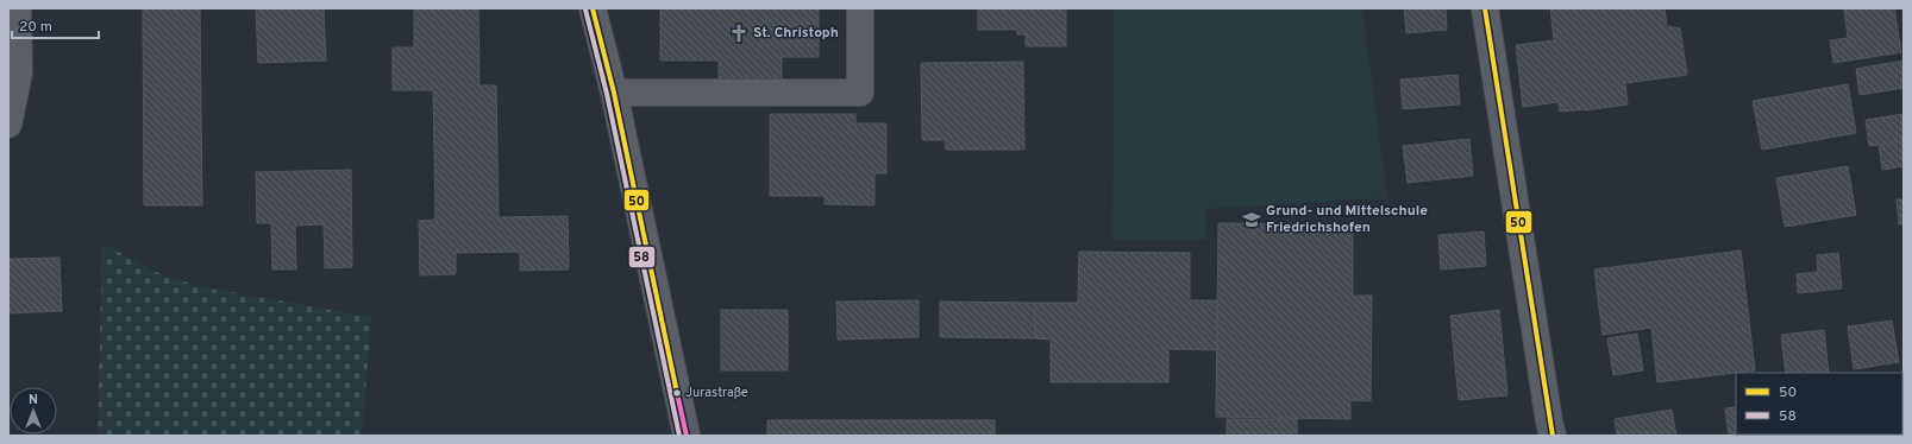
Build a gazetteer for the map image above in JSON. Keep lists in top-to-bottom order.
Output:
{
  "places": {
    "church": ["St. Christoph"],
    "school or university": ["Grund- und Mittelschule Friedrichshofen"],
    "other": ["Jurastraße"]
  },
  "lines": ["transit line 50", "transit line 58"],
  "legend": ["50", "58"],
  "scale_bar": "20 m",
  "north": "top"
}
